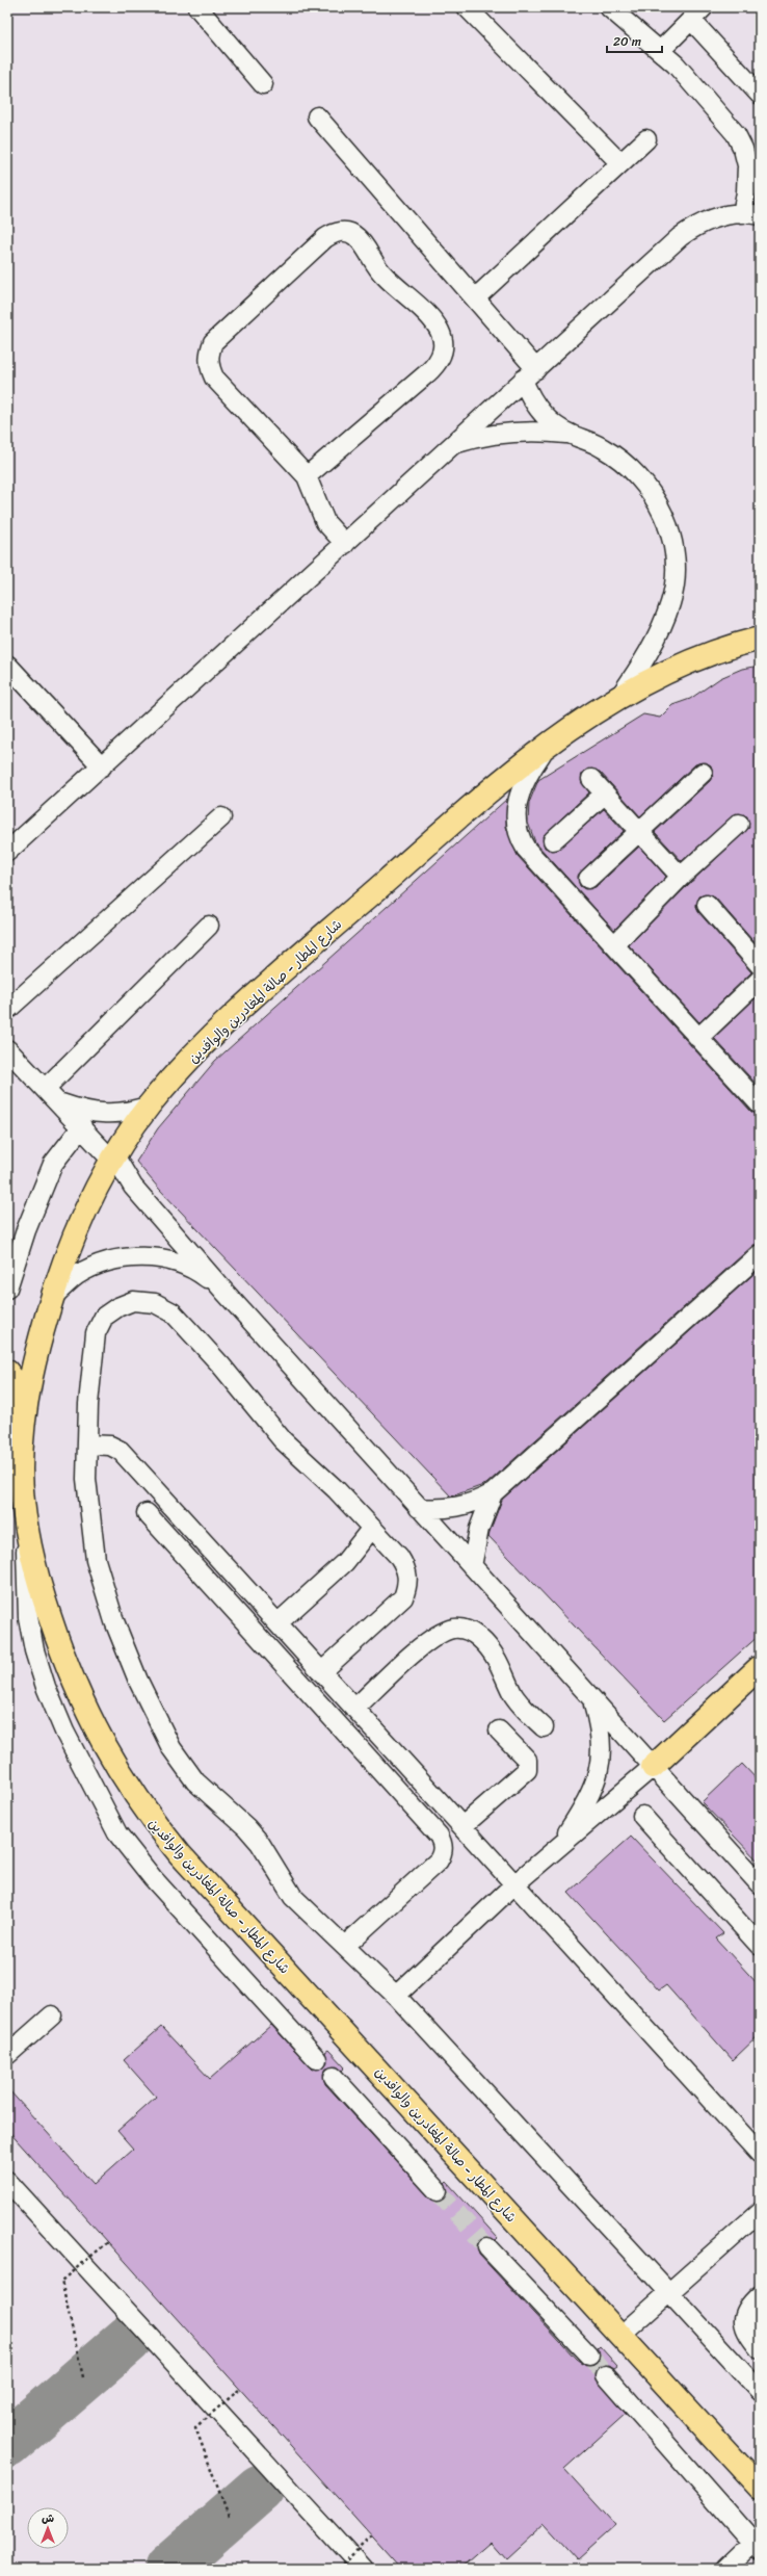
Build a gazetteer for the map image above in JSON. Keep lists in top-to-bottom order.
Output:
{
  "streets": {
    "highway": ["شارع المطار - صالة المغادرين والوافدين"]
  },
  "scale_bar": "20 m",
  "north": "top"
}
